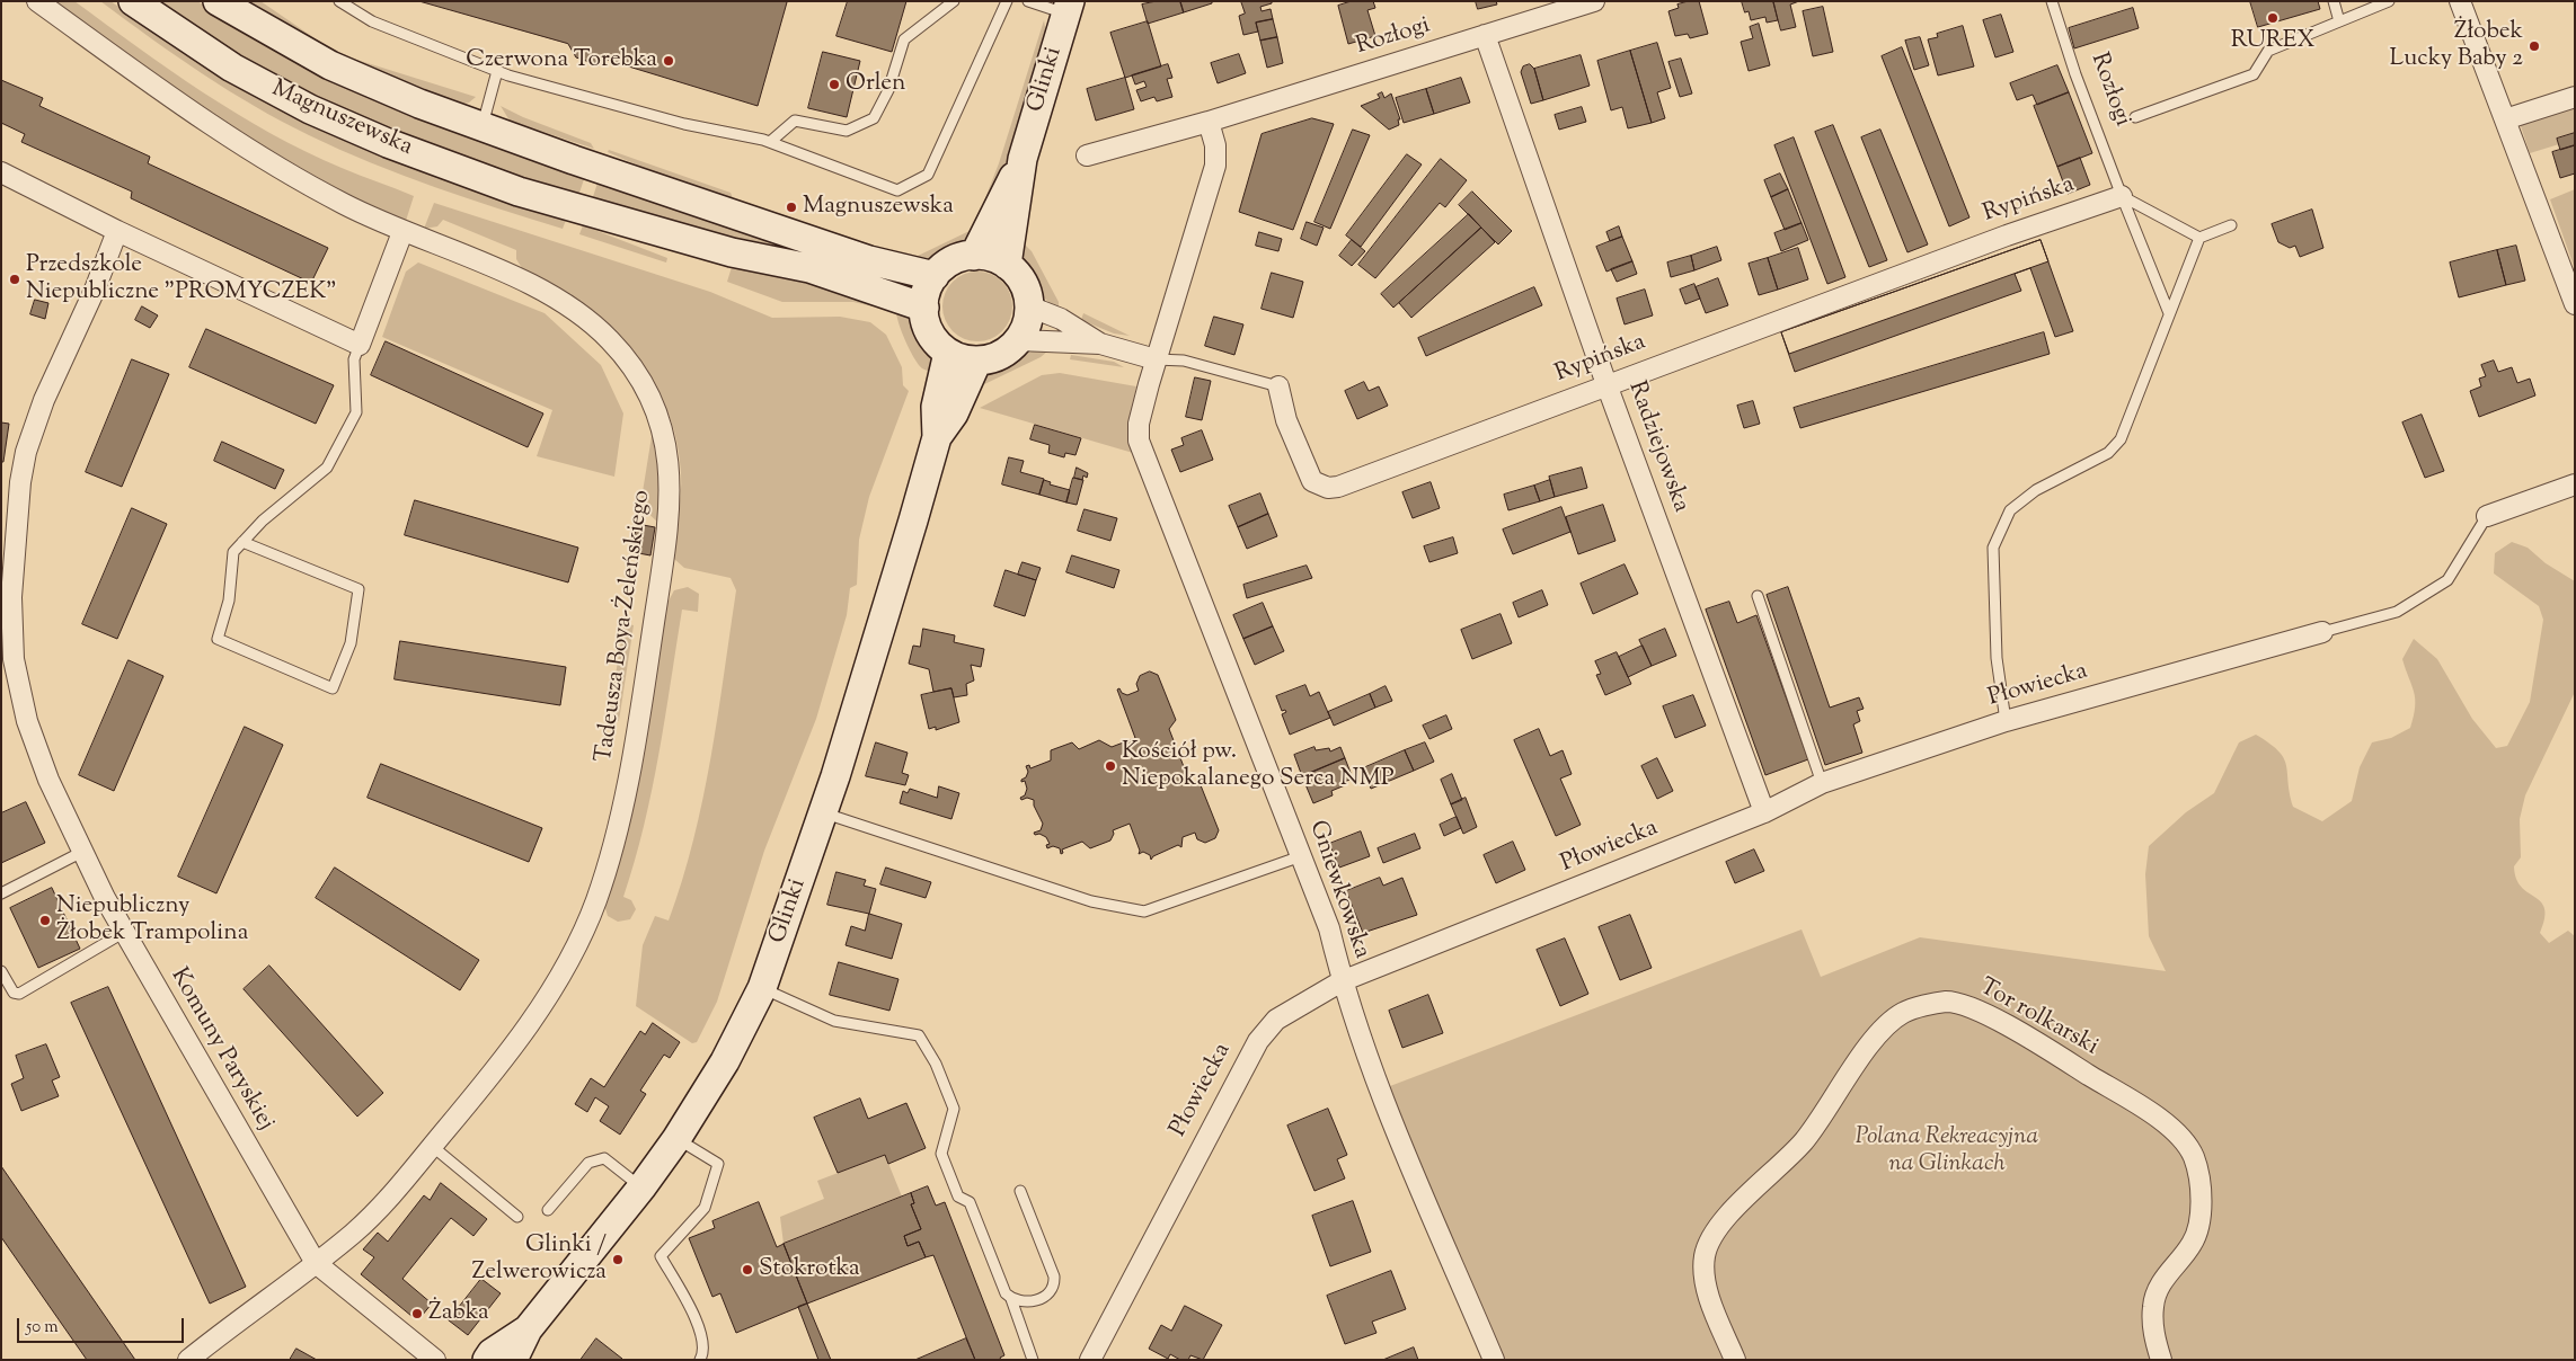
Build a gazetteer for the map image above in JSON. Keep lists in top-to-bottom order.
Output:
{
  "streets": {
    "street": [
      "Rozłogi",
      "Glinki",
      "Magnuszewska",
      "Rypińska",
      "Radziejowska",
      "Tadeusza Boya-Żeleńskiego",
      "Płowiecka",
      "Gniewkowska",
      "Tor rolkarski",
      "Komuny Paryskiej"
    ]
  },
  "crossings": [
    ["Rozłogi", "Rypińska"],
    ["Rozłogi", "Radziejowska"],
    ["Glinki", "Magnuszewska"],
    ["Rypińska", "Radziejowska"],
    ["Rypińska", "Gniewkowska"],
    ["Radziejowska", "Płowiecka"],
    ["Tadeusza Boya-Żeleńskiego", "Komuny Paryskiej"],
    ["Płowiecka", "Gniewkowska"]
  ],
  "parks": ["Polana Rekreacyjna na Glinkach"],
  "places": [
    "RUREX",
    "Żłobek Lucky Baby 2",
    "Czerwona Torebka",
    "Orlen",
    "Magnuszewska",
    "Przedszkole Niepubliczne \"PROMYCZEK\"",
    "Kościół pw. Niepokalanego Serca NMP",
    "Niepubliczny Żłobek Trampolina",
    "Glinki / Zelwerowicza",
    "Stokrotka",
    "Żabka"
  ],
  "scale_bar": "50 m"
}
